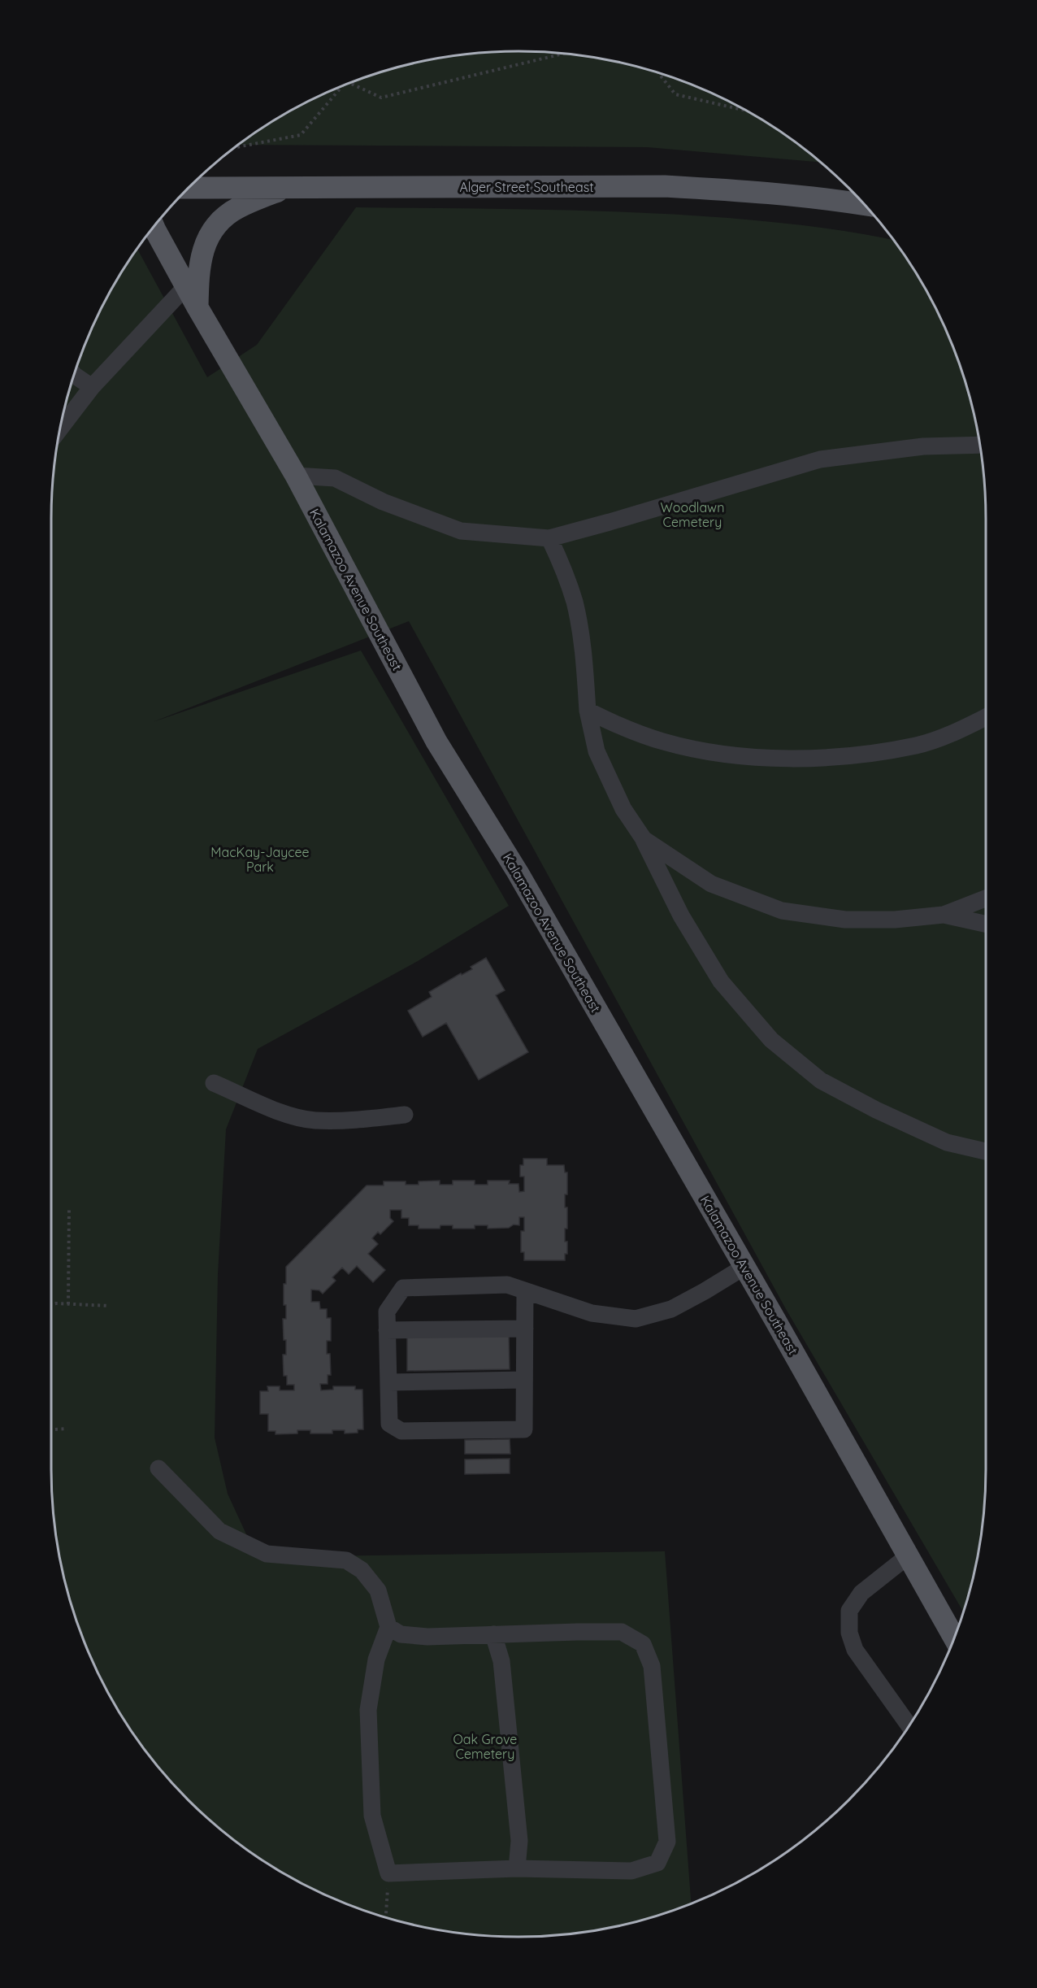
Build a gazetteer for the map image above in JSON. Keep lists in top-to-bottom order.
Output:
{
  "streets": {
    "main road": ["Alger Street Southeast", "Kalamazoo Avenue Southeast"]
  },
  "parks": ["Woodlawn Cemetery", "MacKay-Jaycee Park", "Oak Grove Cemetery"]
}
